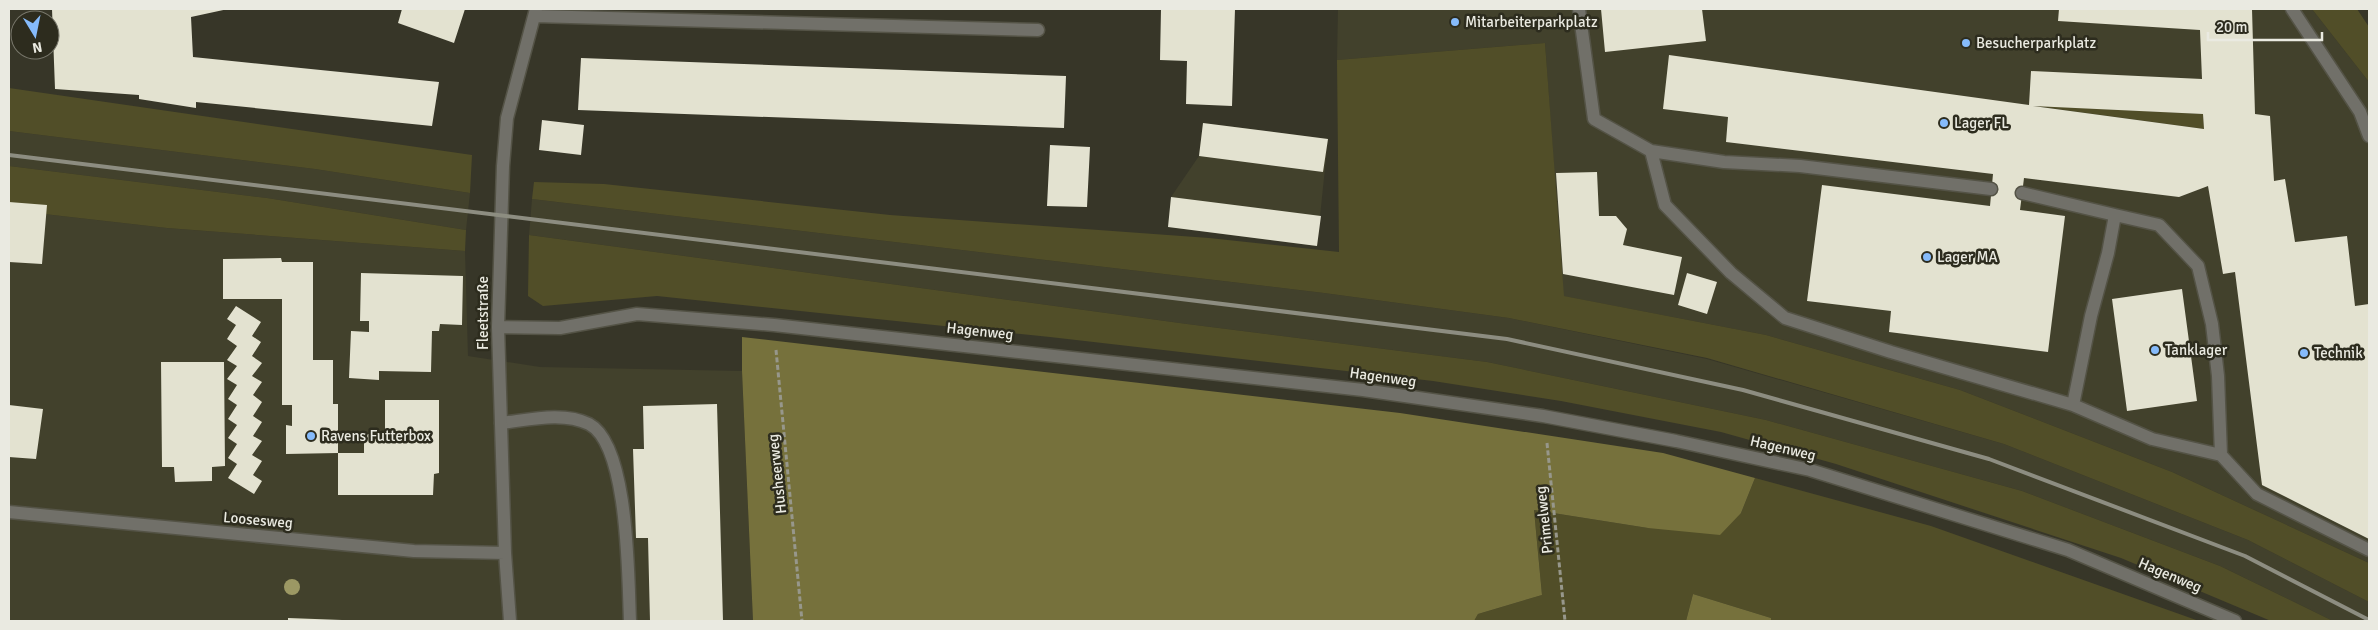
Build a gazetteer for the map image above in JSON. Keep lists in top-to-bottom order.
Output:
{
  "streets": {
    "street": ["Fleetstraße", "Hagenweg", "Loosesweg"],
    "path": ["Husheerweg", "Primelweg"]
  },
  "crossings": [
    ["Fleetstraße", "Hagenweg"],
    ["Fleetstraße", "Loosesweg"],
    ["Hagenweg", "Husheerweg"],
    ["Hagenweg", "Primelweg"]
  ],
  "places": [
    "Mitarbeiterparkplatz",
    "Besucherparkplatz",
    "Lager FL",
    "Lager MA",
    "Tanklager",
    "Technik",
    "Ravens Futterbox"
  ],
  "scale_bar": "20 m",
  "north": "bottom"
}
